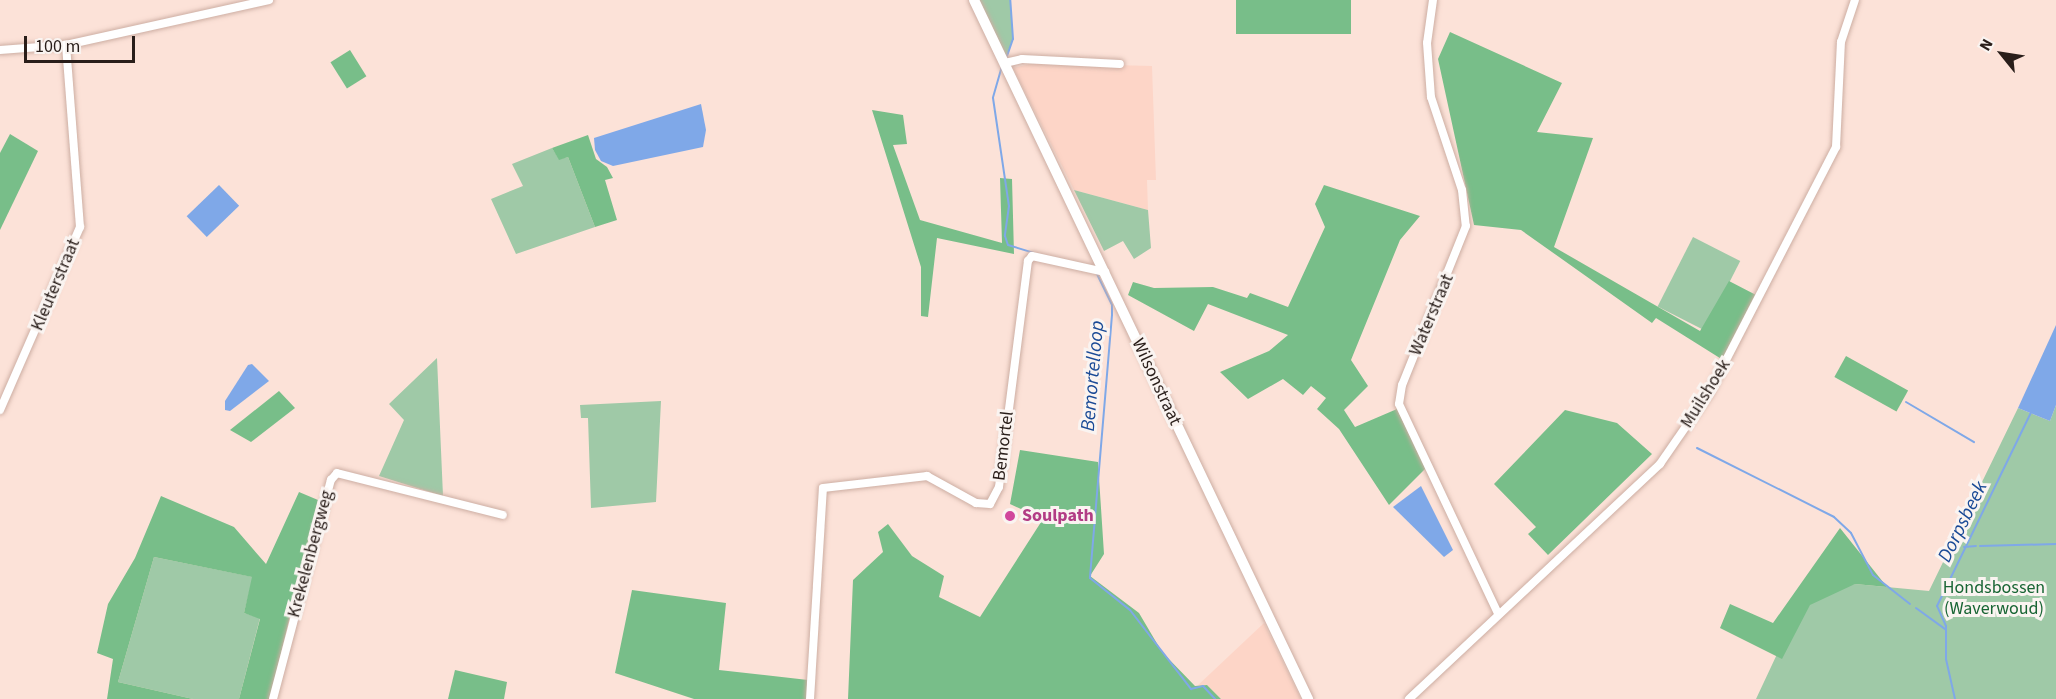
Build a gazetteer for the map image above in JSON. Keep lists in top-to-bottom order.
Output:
{
  "streets": {
    "street": [
      "Kleuterstraat",
      "Waterstraat",
      "Wilsonstraat",
      "Muilshoek",
      "Bemortel",
      "Krekelenbergweg"
    ]
  },
  "crossings": [
    ["Waterstraat", "Muilshoek"],
    ["Wilsonstraat", "Bemortel"]
  ],
  "water": ["Bemortelloop", "Dorpsbeek"],
  "parks": ["Hondsbossen (Waverwoud)"],
  "places": ["Soulpath"],
  "scale_bar": "100 m",
  "north": "top left"
}
